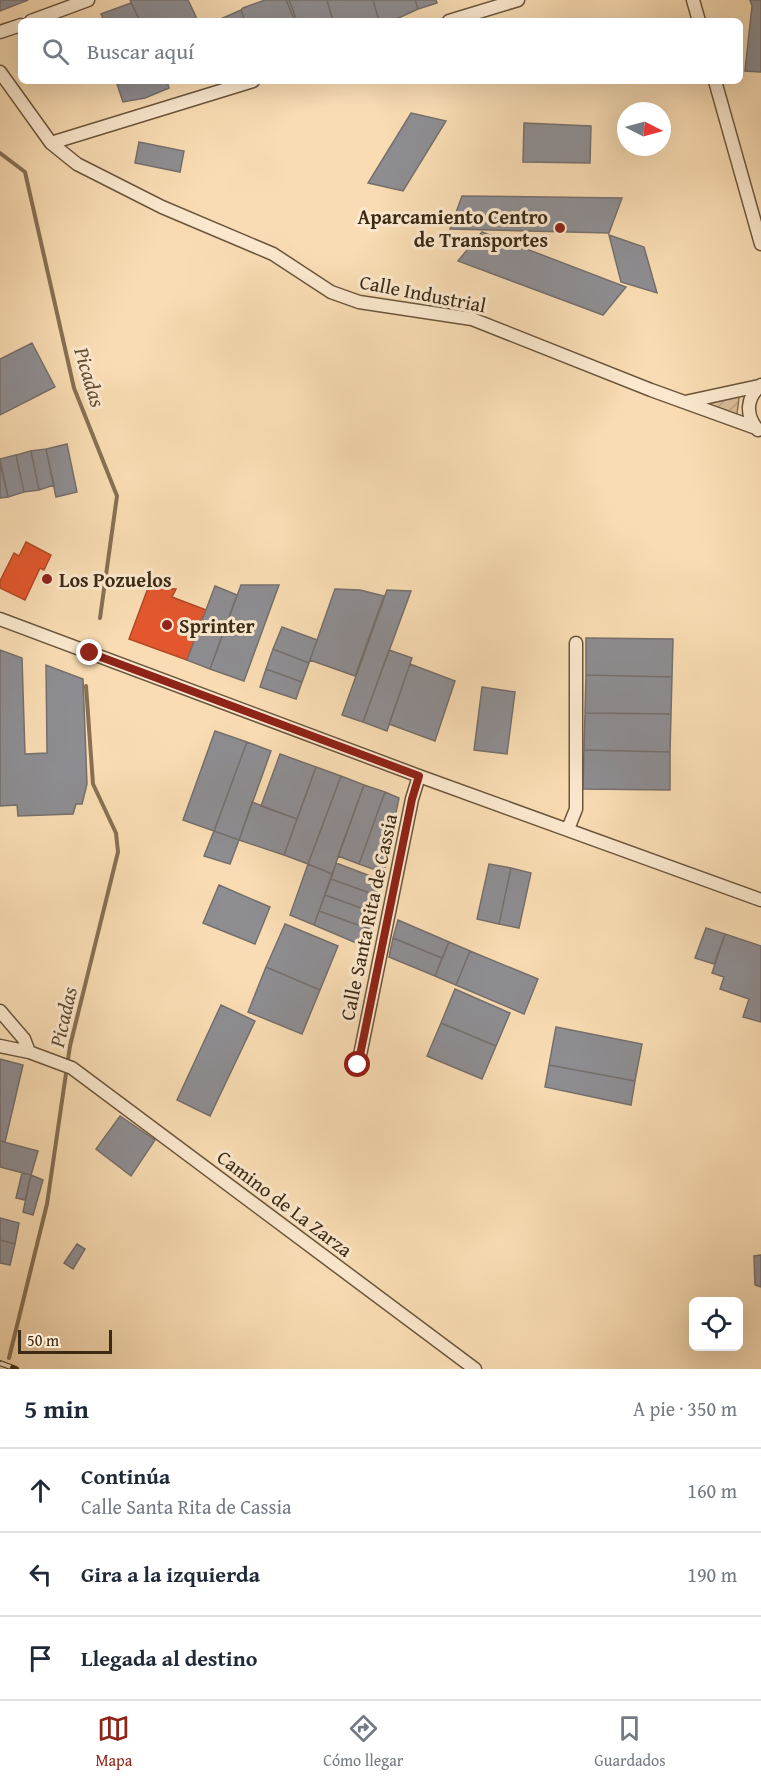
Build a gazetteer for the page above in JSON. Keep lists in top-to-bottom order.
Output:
{
  "streets": {
    "street": ["Calle Industrial", "Calle Santa Rita de Cassia", "Camino de La Zarza"]
  },
  "water": ["Picadas"],
  "places": ["Aparcamiento Centro de Transportes", "Los Pozuelos", "Sprinter"],
  "scale_bar": "50 m",
  "north": "right",
  "page": {
    "search": "Buscar aquí",
    "scale": "50 m",
    "heading": ["5 min", "A pie · 350 m"],
    "list": [
      ["Continúa", "Calle Santa Rita de Cassia", "160 m"],
      ["Gira a la izquierda", "190 m"],
      "Llegada al destino"
    ],
    "nav": ["Mapa", "Cómo llegar", "Guardados"]
  }
}
